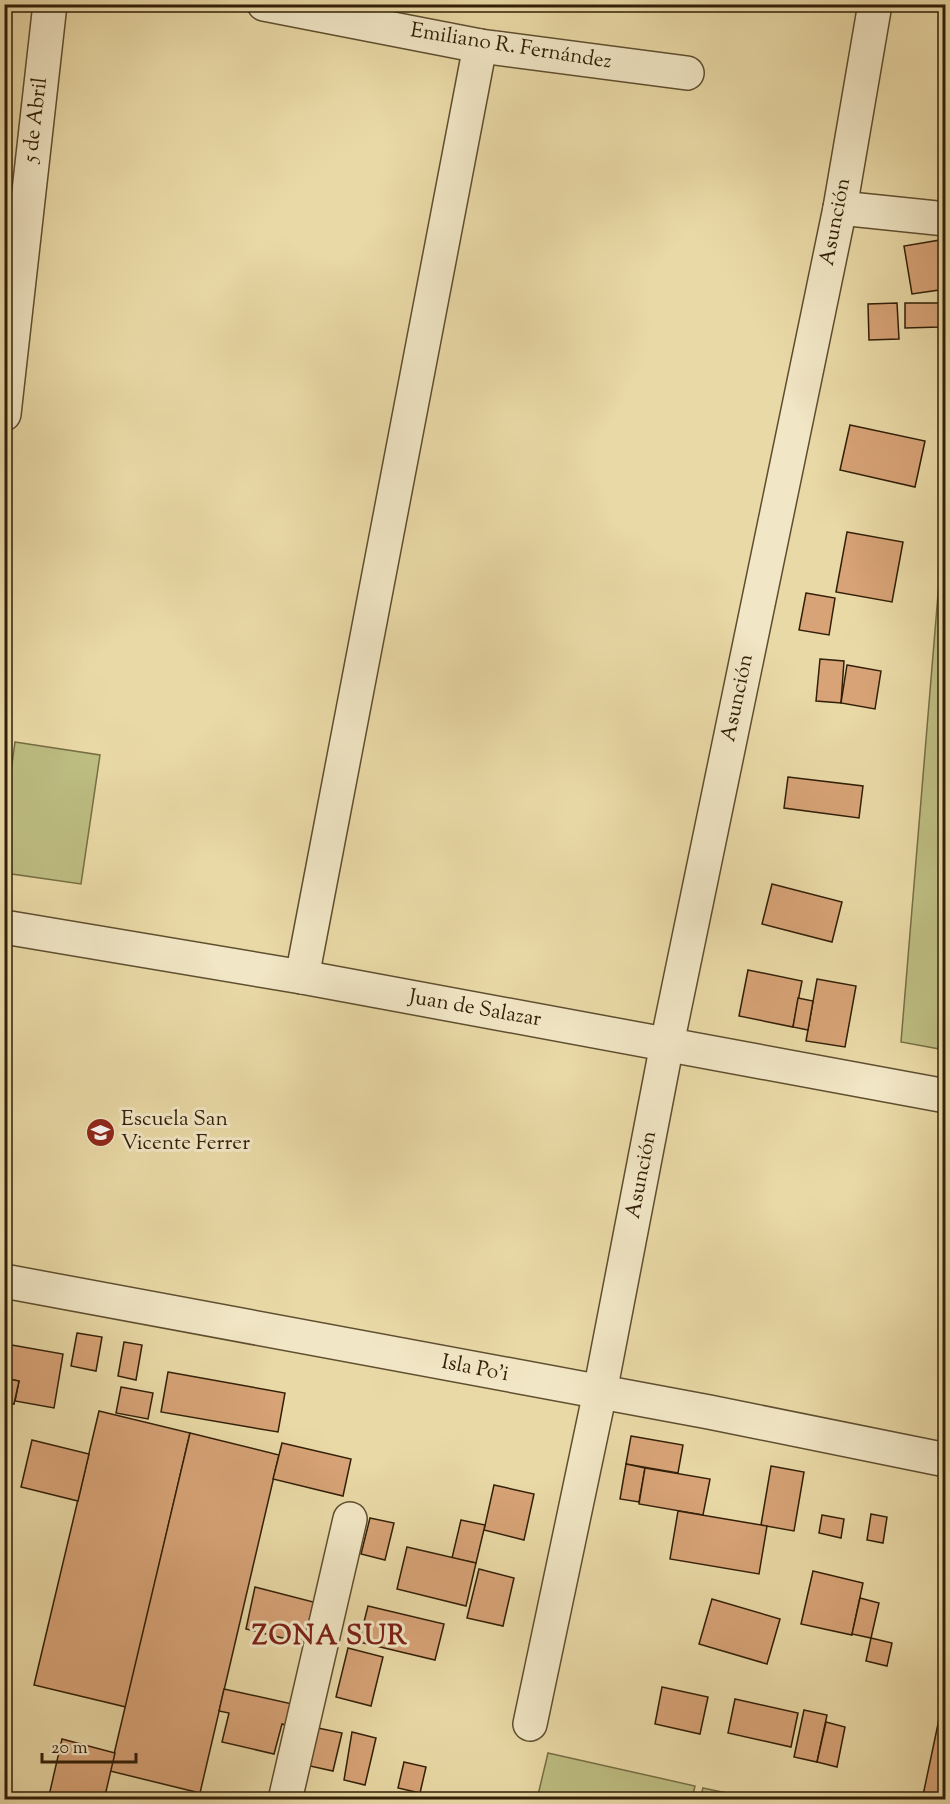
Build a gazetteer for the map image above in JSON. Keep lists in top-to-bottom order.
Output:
{
  "streets": {
    "street": [
      "Emiliano R. Fernández",
      "5 de Abril",
      "Asunción",
      "Juan de Salazar",
      "Isla Po'i"
    ]
  },
  "crossings": [
    ["Asunción", "Juan de Salazar"],
    ["Asunción", "Isla Po'i"]
  ],
  "districts": ["ZONA SUR"],
  "places": {
    "school or university": ["Escuela San Vicente Ferrer"]
  },
  "scale_bar": "20 m"
}
